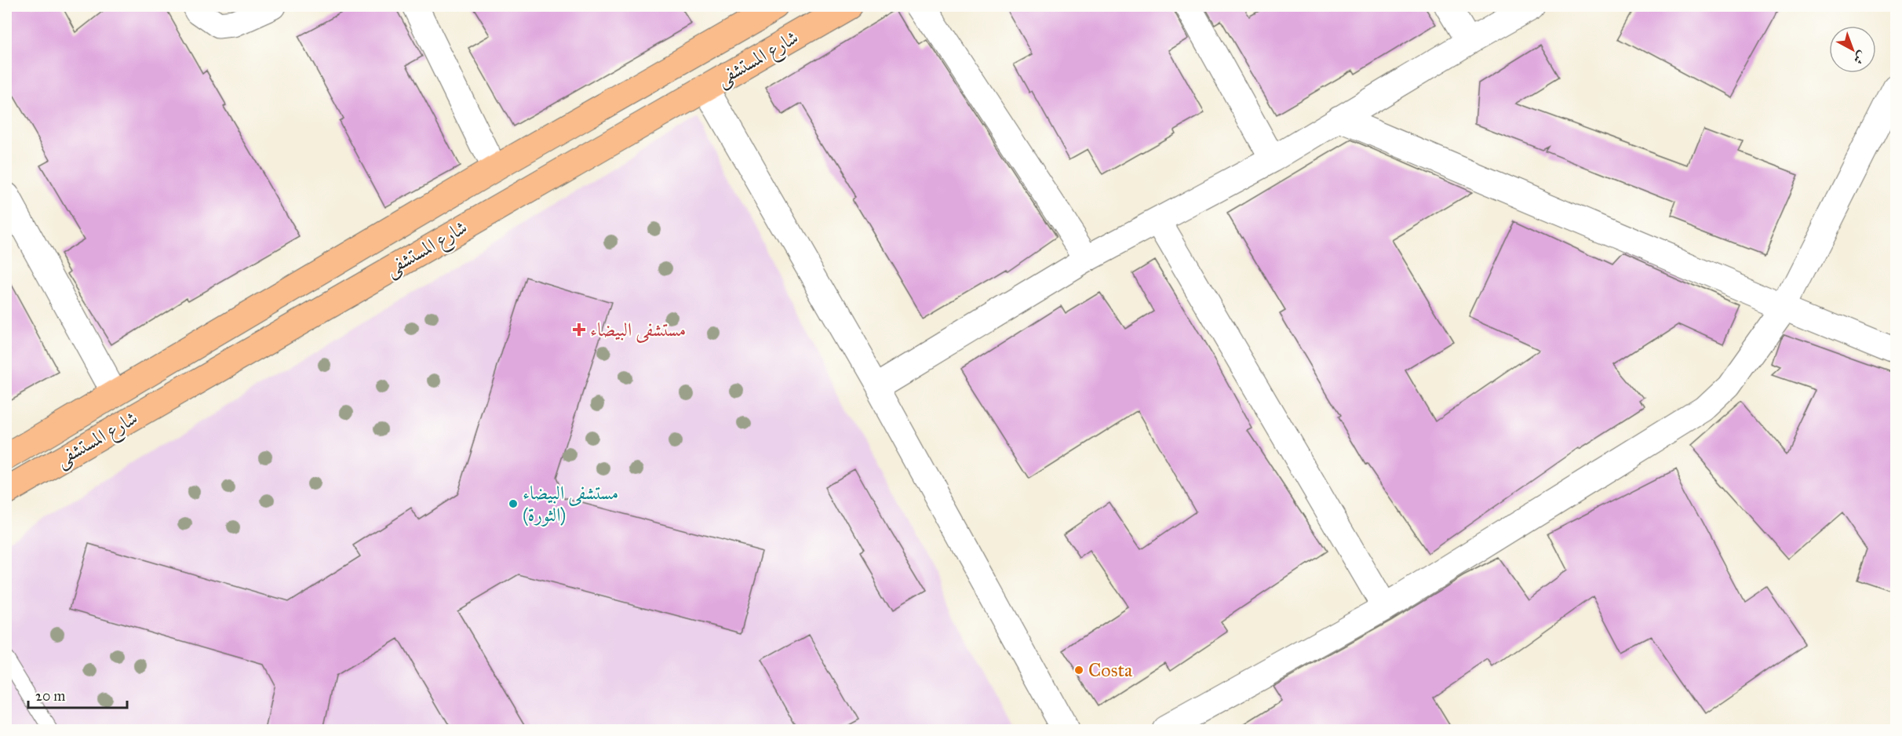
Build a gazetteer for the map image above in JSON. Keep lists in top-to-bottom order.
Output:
{
  "streets": {
    "main road": ["شارع المستشفى"]
  },
  "places": {
    "health": ["مستشفى البيضاء"],
    "other": ["مستشفى البيضاء (الثورة)", "Costa"]
  },
  "scale_bar": "20 m",
  "north": "bottom right"
}
